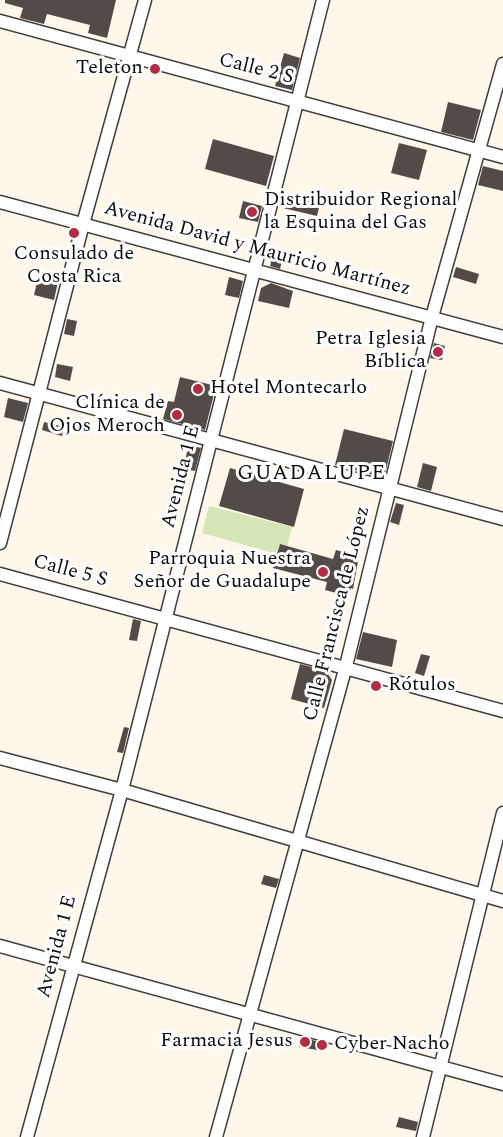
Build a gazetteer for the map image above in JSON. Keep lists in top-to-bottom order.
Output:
{
  "streets": {
    "street": [
      "Calle 2 S",
      "Avenida David y Mauricio Martínez",
      "Avenida 1 E",
      "Calle 5 S",
      "Calle Francisca de López"
    ]
  },
  "crossings": [
    ["Calle 2 S", "Avenida 1 E"],
    ["Calle 2 S", "Calle Francisca de López"],
    ["Avenida David y Mauricio Martínez", "Avenida 1 E"],
    ["Avenida David y Mauricio Martínez", "Calle Francisca de López"],
    ["Avenida 1 E", "Calle 5 S"],
    ["Calle 5 S", "Calle Francisca de López"]
  ],
  "districts": ["GUADALUPE"],
  "places": [
    "Teleton",
    "Distribuidor Regional la Esquina del Gas",
    "Consulado de Costa Rica",
    "Petra Iglesia Bíblica",
    "Hotel Montecarlo",
    "Clínica de Ojos Meroch",
    "Parroquia Nuestra Señor de Guadalupe",
    "Rótulos",
    "Farmacia Jesus",
    "Cyber Nacho"
  ]
}
